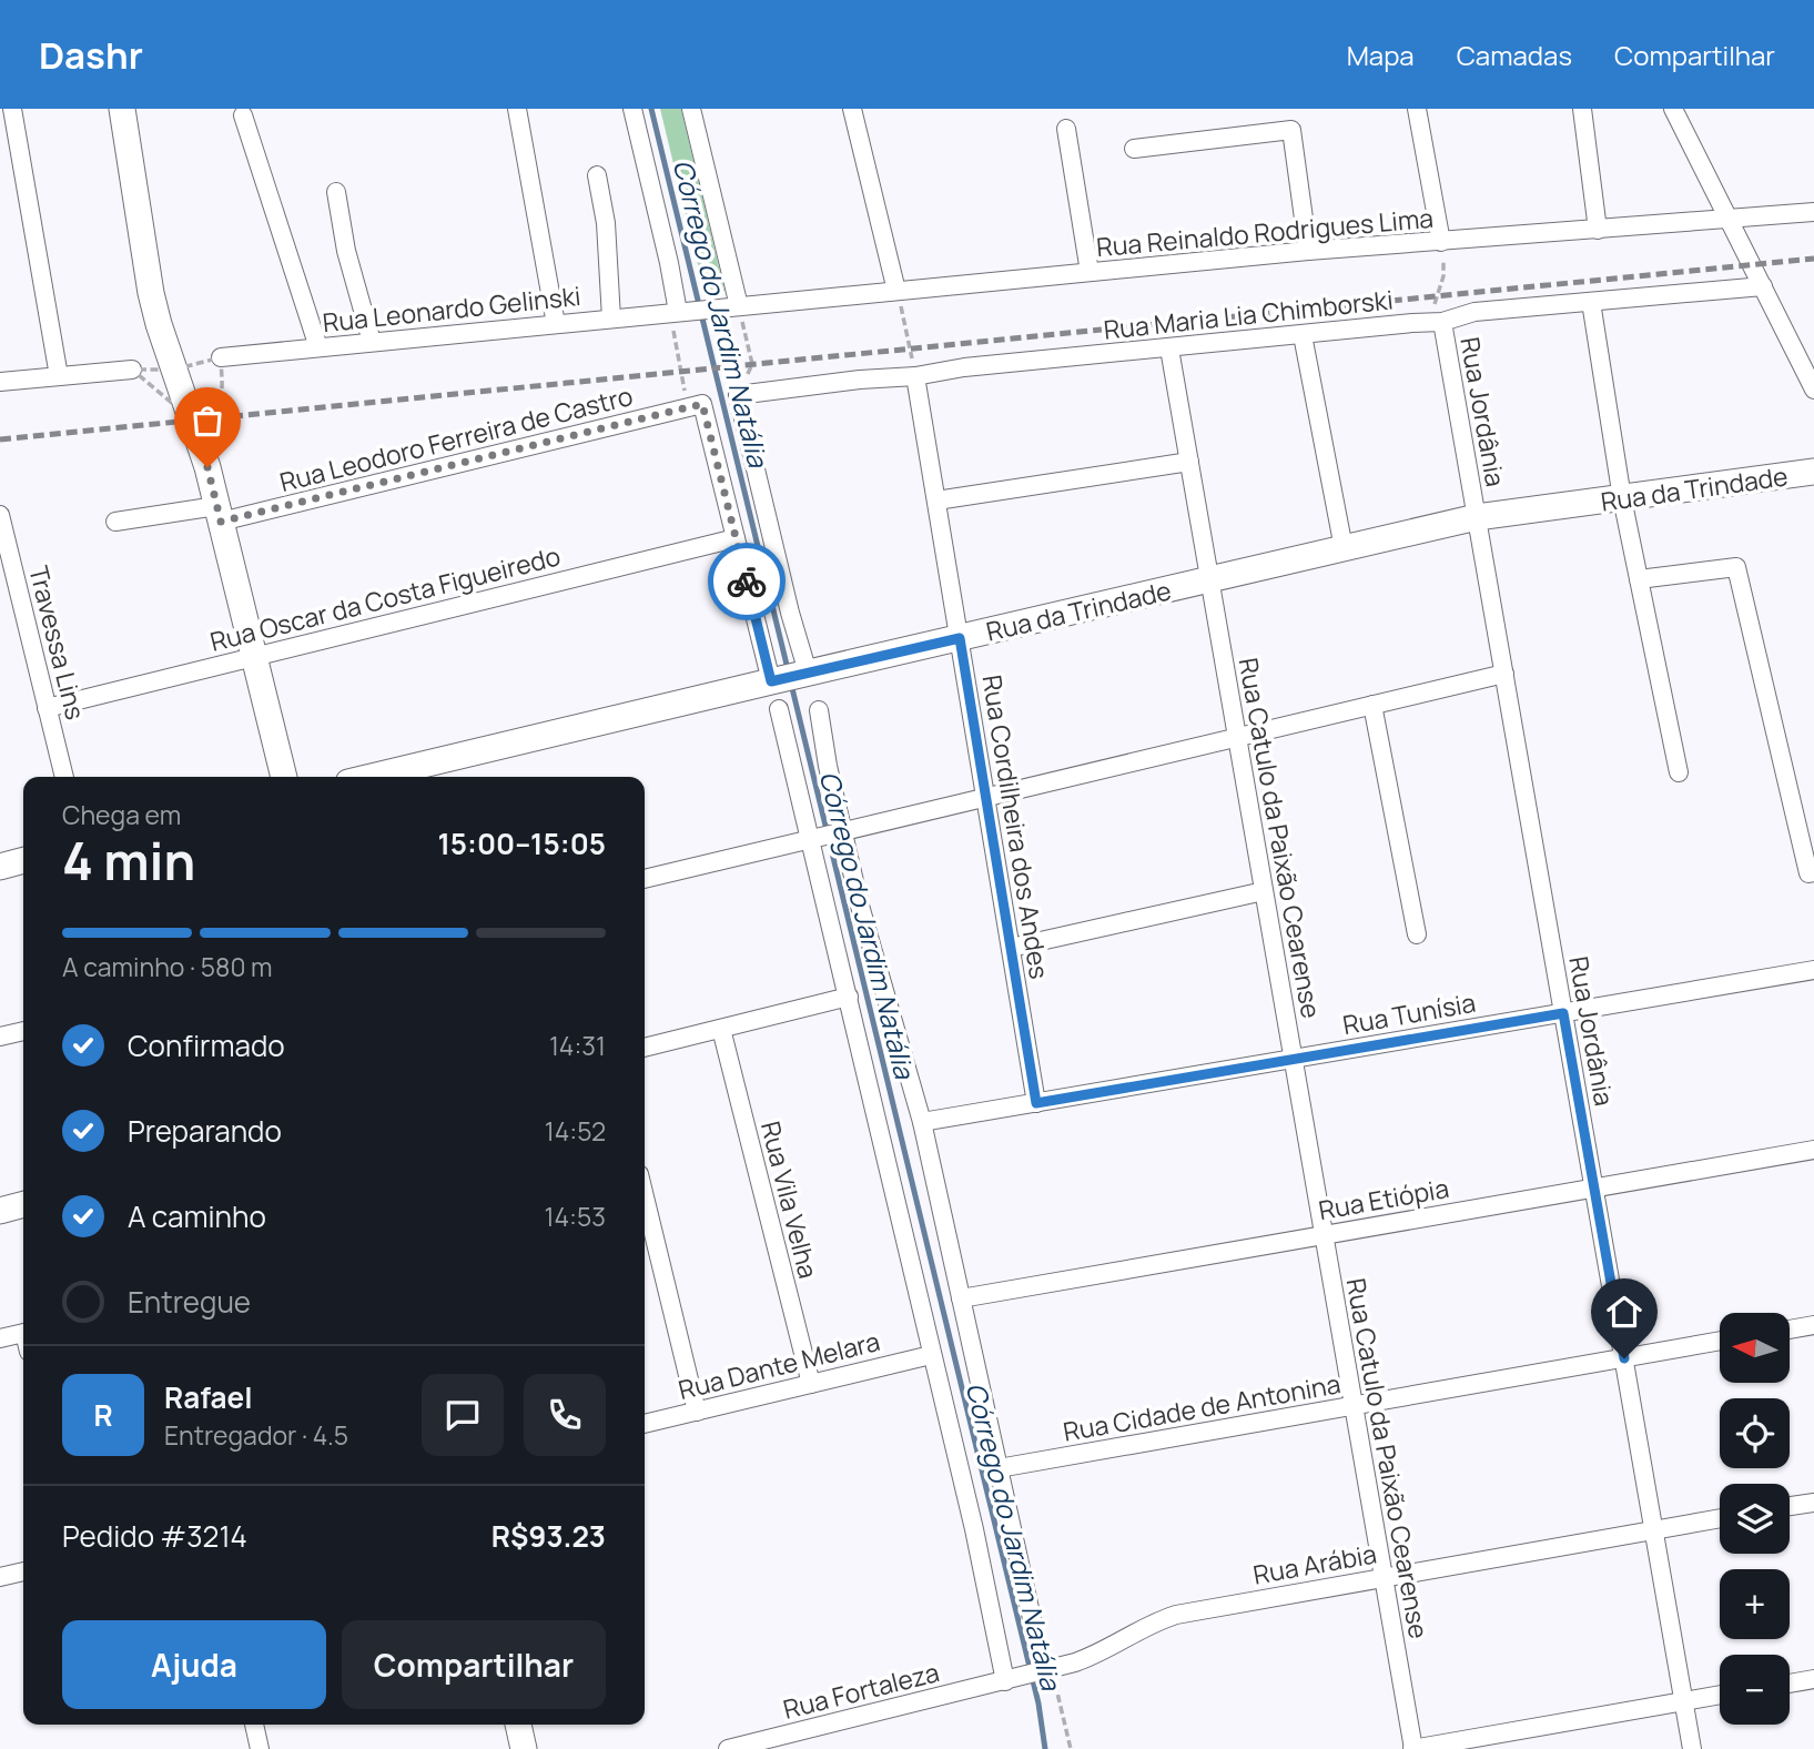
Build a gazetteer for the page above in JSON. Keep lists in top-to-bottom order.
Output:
{
  "streets": {
    "main road": ["Rua da Trindade"],
    "street": [
      "Rua Reinaldo Rodrigues Lima",
      "Rua Leonardo Gelinski",
      "Rua Maria Lia Chimborski",
      "Rua Jordânia",
      "Rua Leodoro Ferreira de Castro",
      "Rua Oscar da Costa Figueiredo",
      "Travessa Lins",
      "Rua Cordilheira dos Andes",
      "Rua Catulo da Paixão Cearense",
      "Rua Tunísia",
      "Rua Etiópia",
      "Rua Vila Velha",
      "Rua Dante Melara",
      "Rua Cidade de Antonina",
      "Rua Arábia",
      "Rua Fortaleza"
    ]
  },
  "crossings": [
    ["Rua Reinaldo Rodrigues Lima", "Rua Leonardo Gelinski"],
    ["Rua Maria Lia Chimborski", "Rua Jordânia"],
    ["Rua Maria Lia Chimborski", "Rua Cordilheira dos Andes"],
    ["Rua Maria Lia Chimborski", "Rua Catulo da Paixão Cearense"],
    ["Rua Jordânia", "Rua da Trindade"],
    ["Rua Jordânia", "Rua Tunísia"],
    ["Rua Jordânia", "Rua Etiópia"],
    ["Rua Jordânia", "Rua Cidade de Antonina"],
    ["Rua Jordânia", "Rua Arábia"],
    ["Rua da Trindade", "Rua Cordilheira dos Andes"],
    ["Rua da Trindade", "Rua Catulo da Paixão Cearense"],
    ["Rua Oscar da Costa Figueiredo", "Travessa Lins"],
    ["Rua Cordilheira dos Andes", "Rua Tunísia"],
    ["Rua Catulo da Paixão Cearense", "Rua Tunísia"],
    ["Rua Catulo da Paixão Cearense", "Rua Etiópia"],
    ["Rua Catulo da Paixão Cearense", "Rua Cidade de Antonina"],
    ["Rua Catulo da Paixão Cearense", "Rua Arábia"],
    ["Rua Vila Velha", "Rua Dante Melara"],
    ["Rua Arábia", "Rua Fortaleza"]
  ],
  "water": ["Córrego do Jardim Natália"],
  "north": "left",
  "page": {
    "header": "Dashr",
    "nav": ["Mapa", "Camadas", "Compartilhar"],
    "heading": ["4 min", "Chega em", "15:00–15:05"],
    "panel": [
      "Rafael",
      "Entregador · 4.5",
      "Pedido #3214",
      "R$93.23"
    ],
    "bar": "A caminho · 580 m",
    "list": [
      ["Confirmado", "14:31"],
      ["Preparando", "14:52"],
      ["A caminho", "14:53"],
      "Entregue"
    ],
    "map_buttons": ["+", "−"],
    "round": "R",
    "buttons": ["Ajuda", "Compartilhar"]
  }
}
